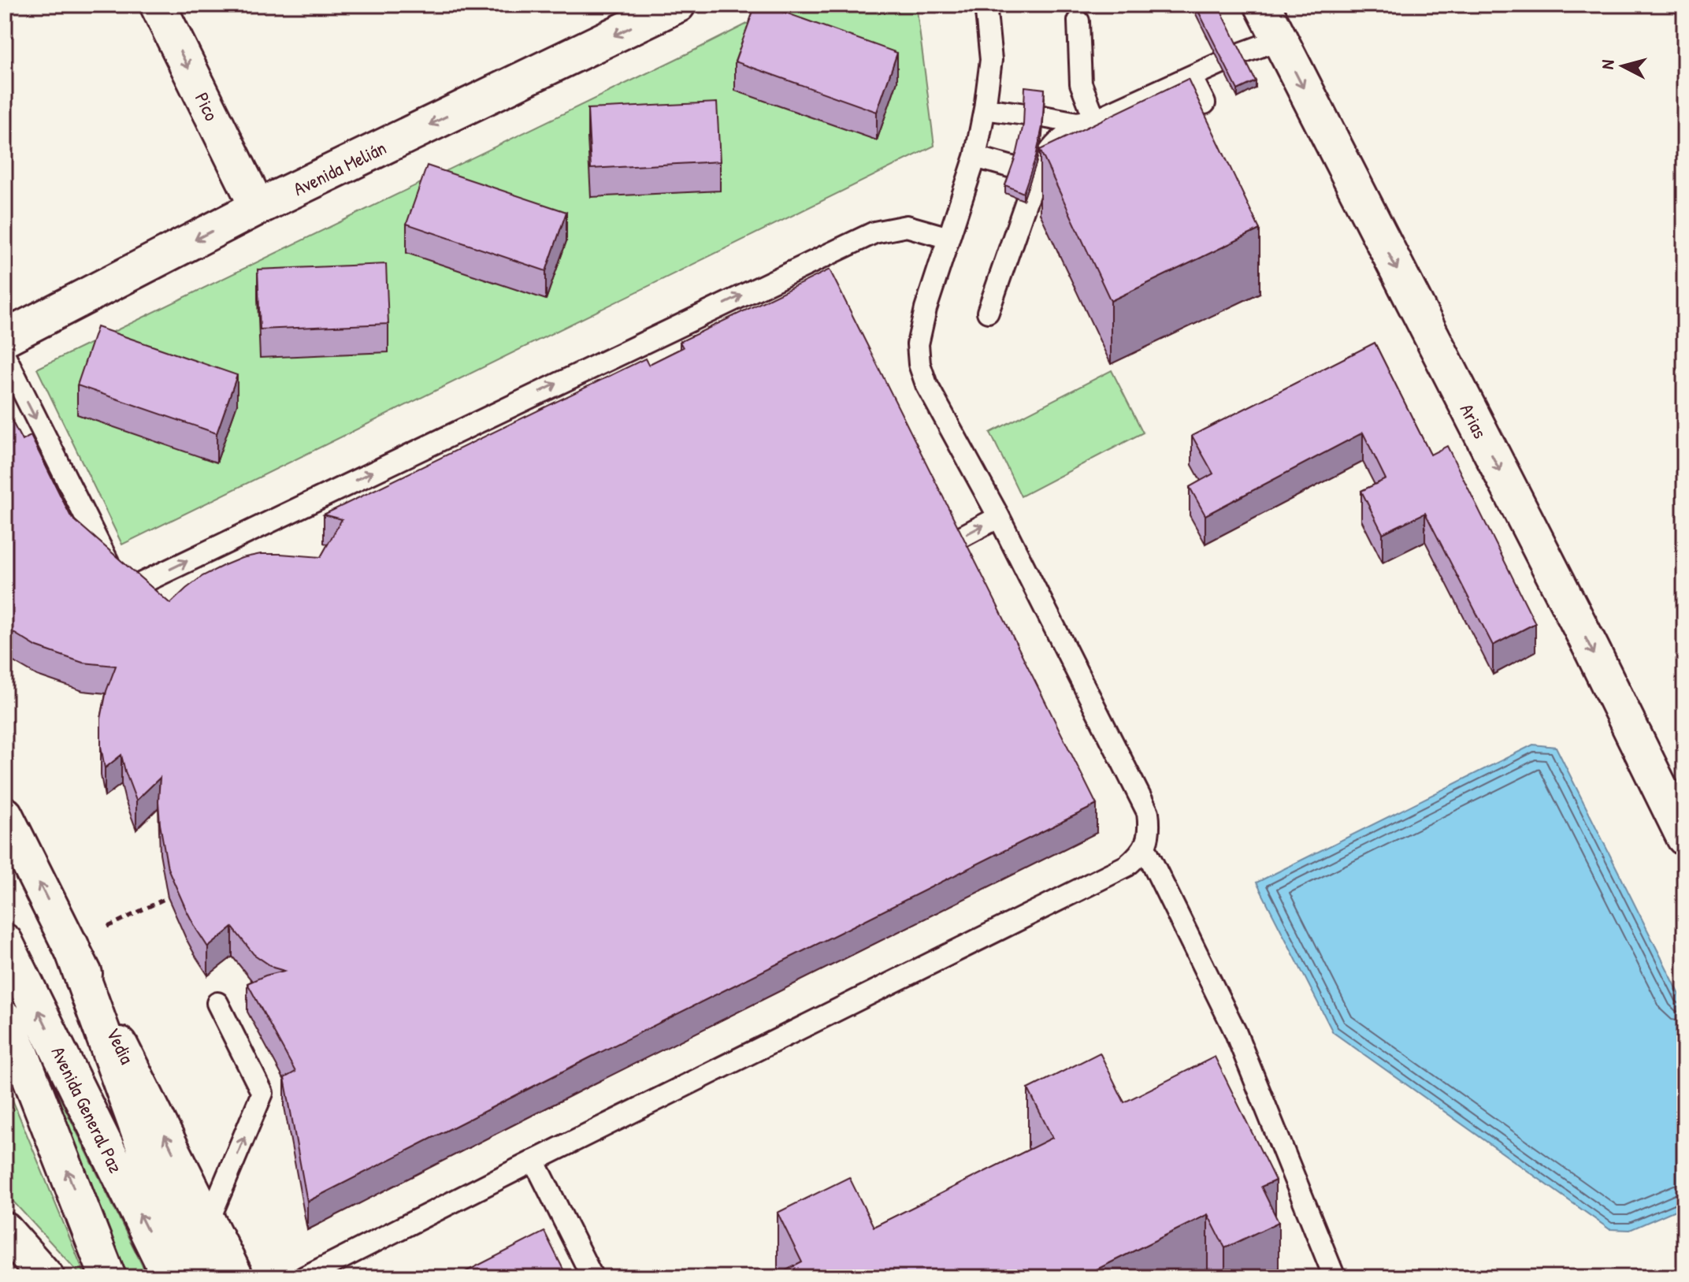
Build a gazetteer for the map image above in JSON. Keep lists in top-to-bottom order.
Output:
{
  "streets": {
    "main road": [
      "Pico",
      "Avenida Melián",
      "Arias",
      "Vedia",
      "Avenida General Paz"
    ]
  },
  "crossings": [
    ["Pico", "Avenida Melián"]
  ],
  "one_way": ["Pico", "Avenida Melián", "Arias"],
  "north": "left"
}
